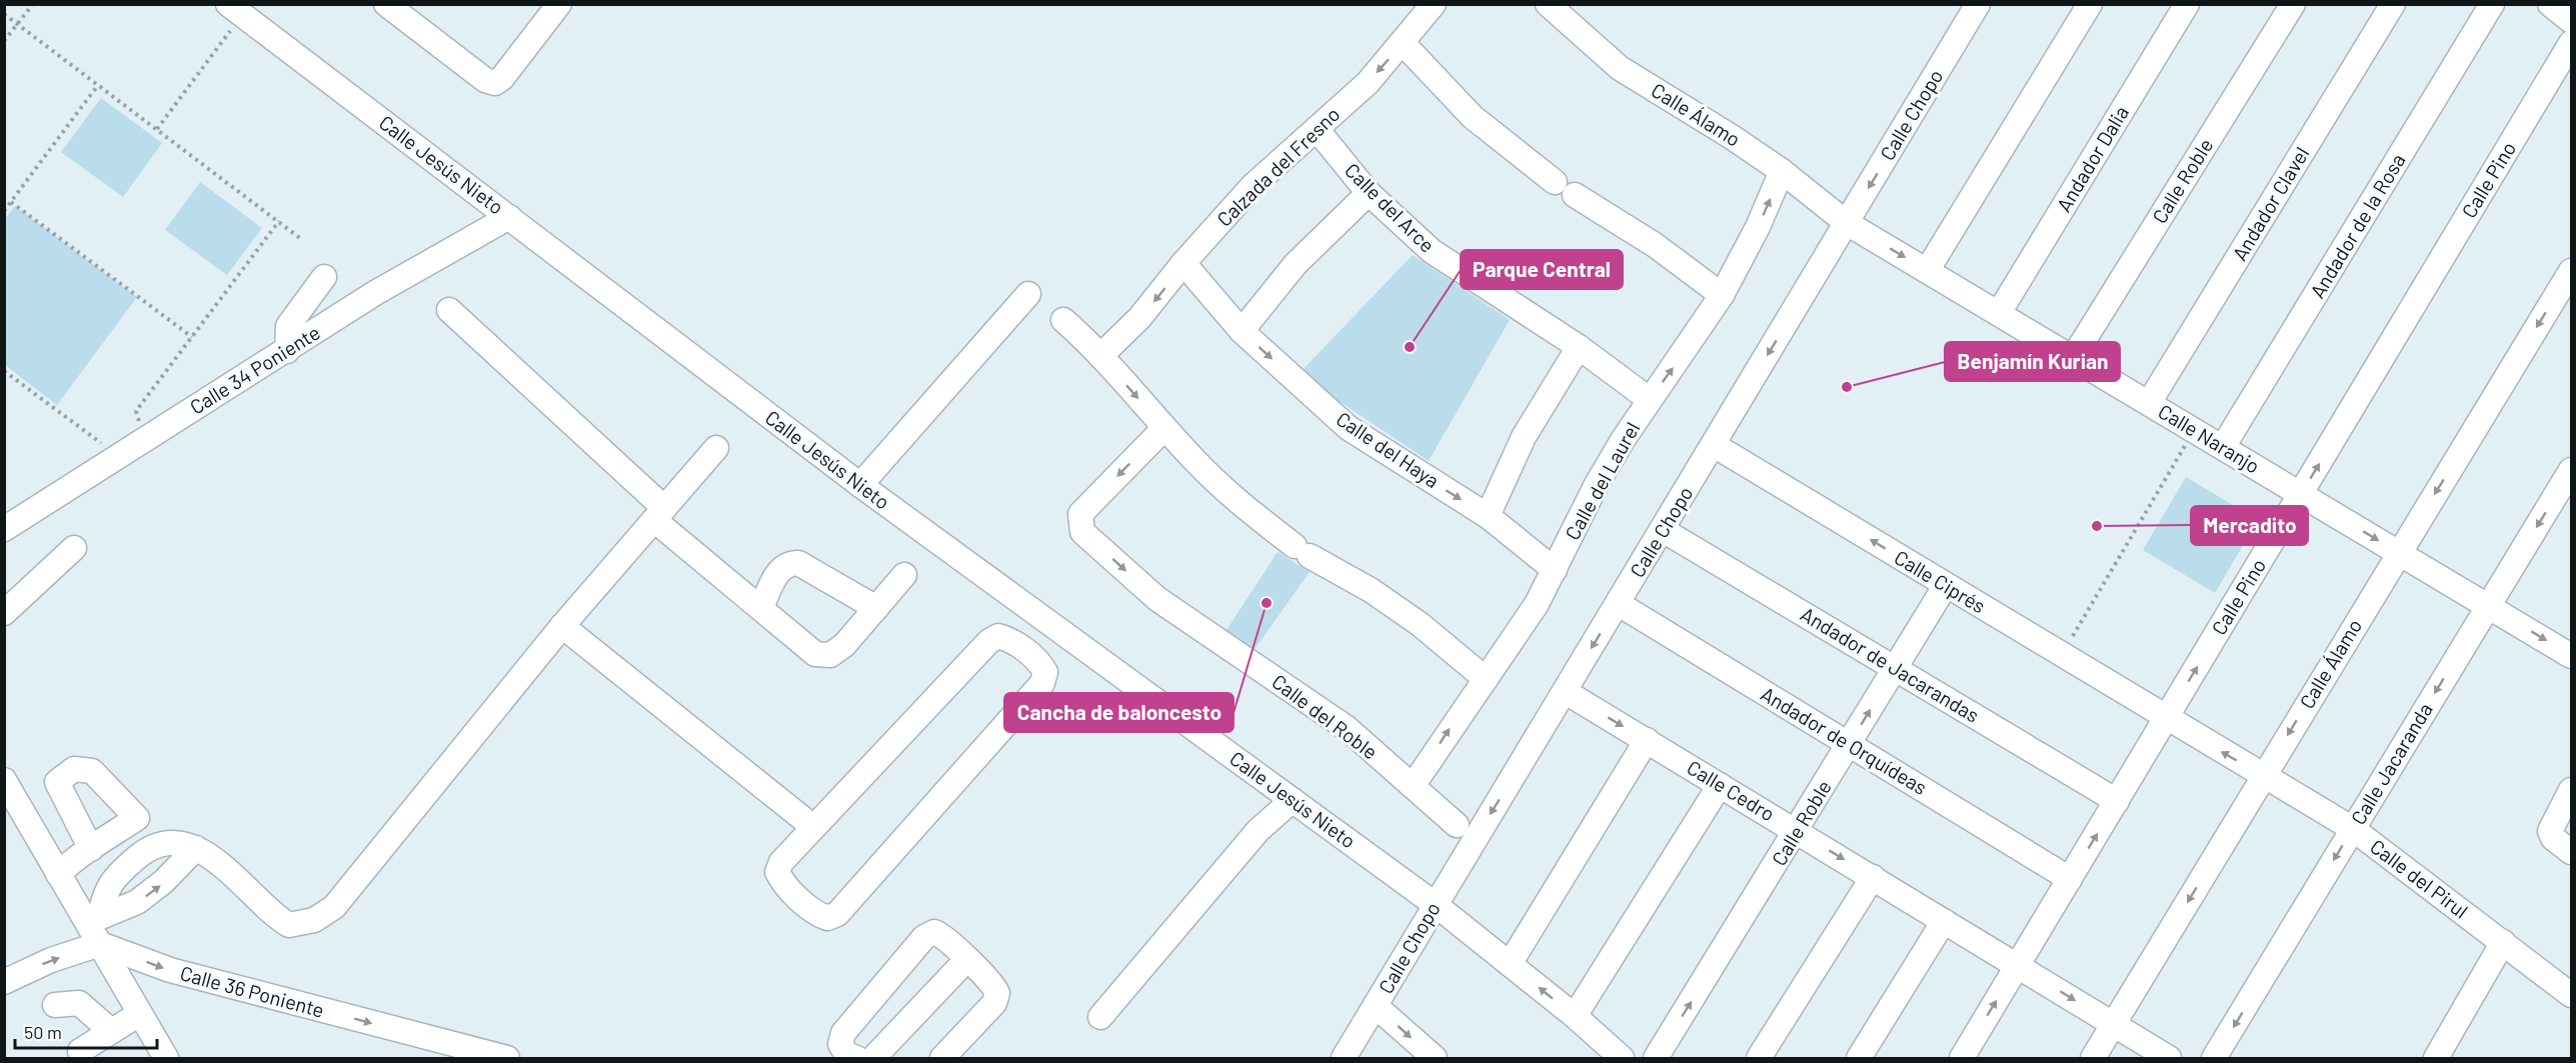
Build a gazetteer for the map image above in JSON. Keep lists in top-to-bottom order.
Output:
{
  "streets": {
    "street": [
      "Calle Álamo",
      "Calle Chopo",
      "Andador Dalia",
      "Calle Jesús Nieto",
      "Calzada del Fresno",
      "Calle Pino",
      "Calle Roble",
      "Andador Clavel",
      "Calle del Arce",
      "Andador de la Rosa",
      "Calle 34 Poniente",
      "Calle Naranjo",
      "Calle del Haya",
      "Calle del Laurel",
      "Calle Ciprés",
      "Andador de Jacarandas",
      "Calle del Roble",
      "Andador de Orquídeas",
      "Calle Jacaranda",
      "Calle Cedro",
      "Calle del Pirul",
      "Calle 36 Poniente"
    ]
  },
  "crossings": [
    ["Calle Álamo", "Calle Chopo"],
    ["Calle Álamo", "Calle Naranjo"],
    ["Calle Álamo", "Calle del Laurel"],
    ["Calle Álamo", "Calle Cedro"],
    ["Calle Álamo", "Calle del Pirul"],
    ["Calle Chopo", "Calle Jesús Nieto"],
    ["Calle Chopo", "Calle Naranjo"],
    ["Calle Chopo", "Calle Ciprés"],
    ["Calle Chopo", "Andador de Jacarandas"],
    ["Calle Chopo", "Andador de Orquídeas"],
    ["Calle Chopo", "Calle Cedro"],
    ["Andador Dalia", "Calle Naranjo"],
    ["Calle Jesús Nieto", "Calle 34 Poniente"],
    ["Calzada del Fresno", "Calle del Arce"],
    ["Calzada del Fresno", "Calle del Haya"],
    ["Calle Pino", "Calle Naranjo"],
    ["Calle Pino", "Calle Ciprés"],
    ["Calle Pino", "Andador de Jacarandas"],
    ["Calle Pino", "Andador de Orquídeas"],
    ["Calle Pino", "Calle Cedro"],
    ["Calle Pino", "Calle del Pirul"],
    ["Calle Roble", "Calle Naranjo"],
    ["Calle Roble", "Calle Ciprés"],
    ["Calle Roble", "Andador de Jacarandas"],
    ["Calle Roble", "Andador de Orquídeas"],
    ["Calle Roble", "Calle Cedro"],
    ["Andador Clavel", "Calle Naranjo"],
    ["Calle del Arce", "Calle del Laurel"],
    ["Andador de la Rosa", "Calle Naranjo"],
    ["Calle Naranjo", "Calle Jacaranda"],
    ["Calle del Haya", "Calle del Laurel"],
    ["Calle del Laurel", "Calle del Roble"],
    ["Calle Ciprés", "Calle del Pirul"],
    ["Calle Jacaranda", "Calle del Pirul"]
  ],
  "one_way": [
    "Calle Álamo",
    "Calzada del Fresno",
    "Calle Pino",
    "Calle Naranjo",
    "Calle Ciprés",
    "Calle Jacaranda",
    "Calle Cedro",
    "Calle 36 Poniente"
  ],
  "places": [
    "Parque Central",
    "Benjamín Kurian",
    "Mercadito",
    "Cancha de baloncesto"
  ],
  "scale_bar": "50 m"
}
